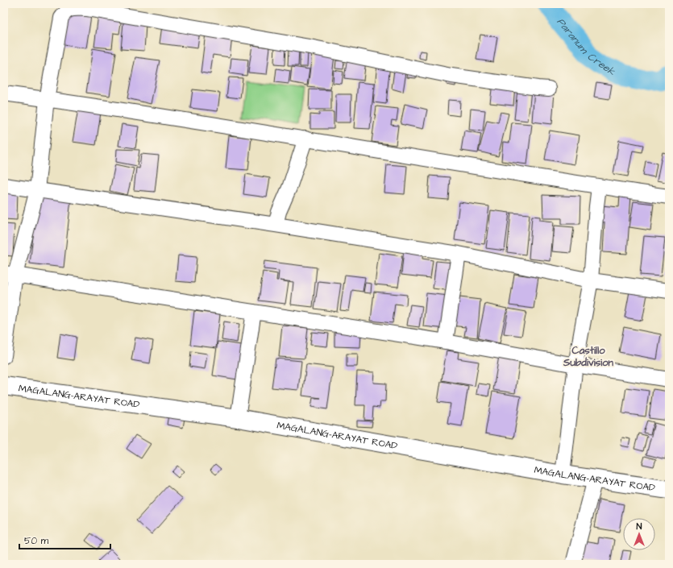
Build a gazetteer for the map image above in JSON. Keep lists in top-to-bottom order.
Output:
{
  "streets": {
    "main road": ["MAGALANG-ARAYAT ROAD"]
  },
  "districts": ["Castillo Subdivision"],
  "water": ["Paranum Creek"],
  "scale_bar": "50 m",
  "north": "top"
}
